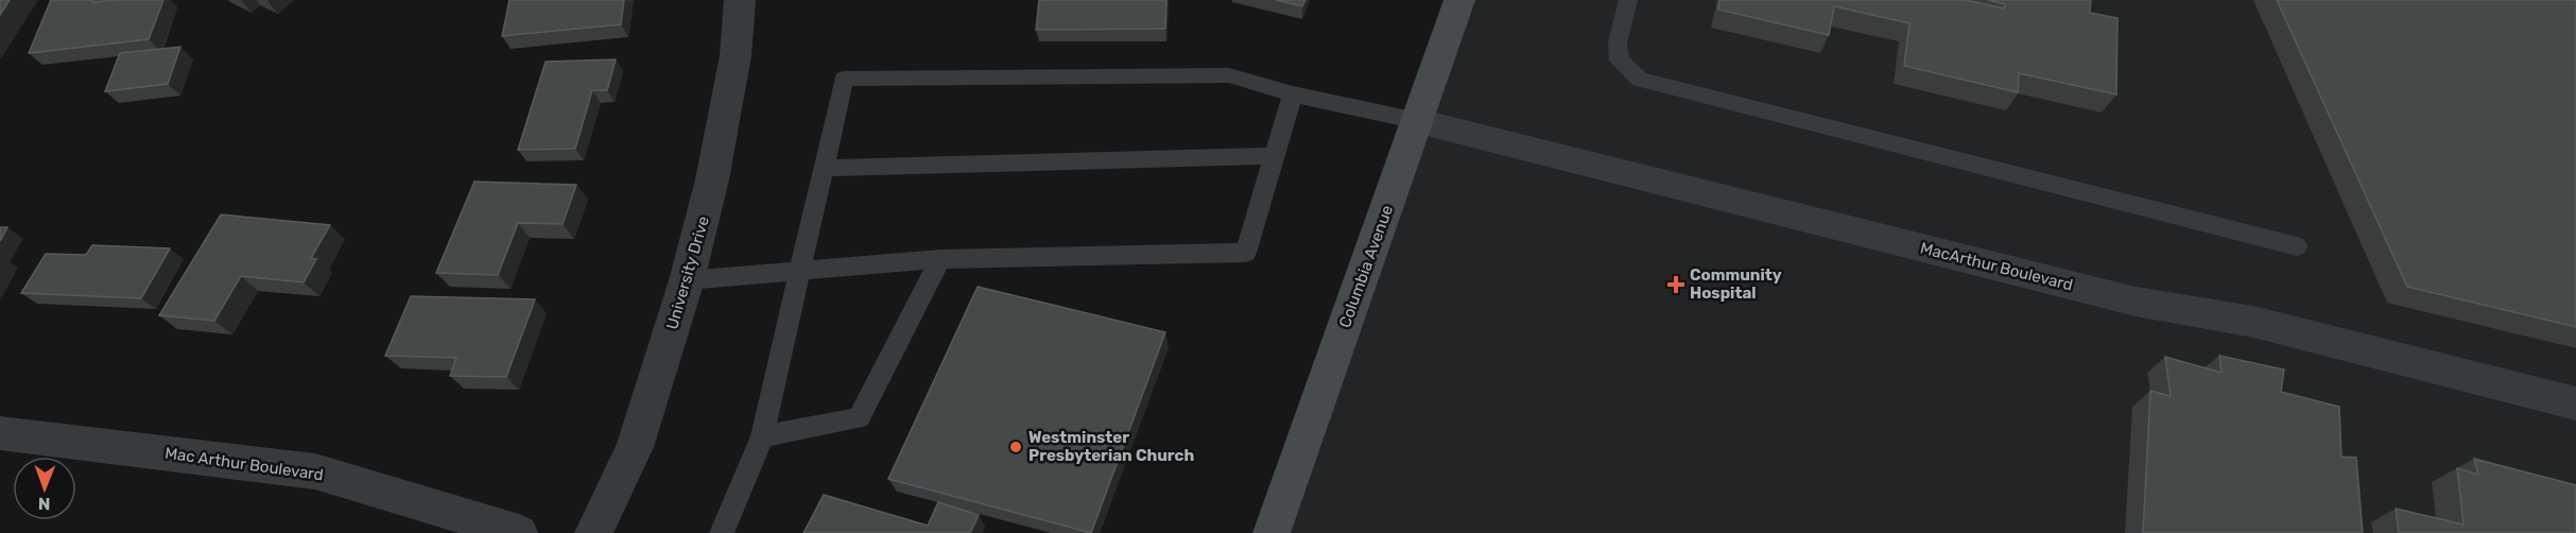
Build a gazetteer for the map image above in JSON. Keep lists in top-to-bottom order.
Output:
{
  "streets": {
    "street": [
      "Columbia Avenue",
      "MacArthur Boulevard",
      "University Drive",
      "Mac Arthur Boulevard"
    ]
  },
  "crossings": [
    ["Columbia Avenue", "MacArthur Boulevard"]
  ],
  "places": {
    "health": ["Community Hospital"],
    "other": ["Westminster Presbyterian Church"]
  },
  "north": "bottom"
}
